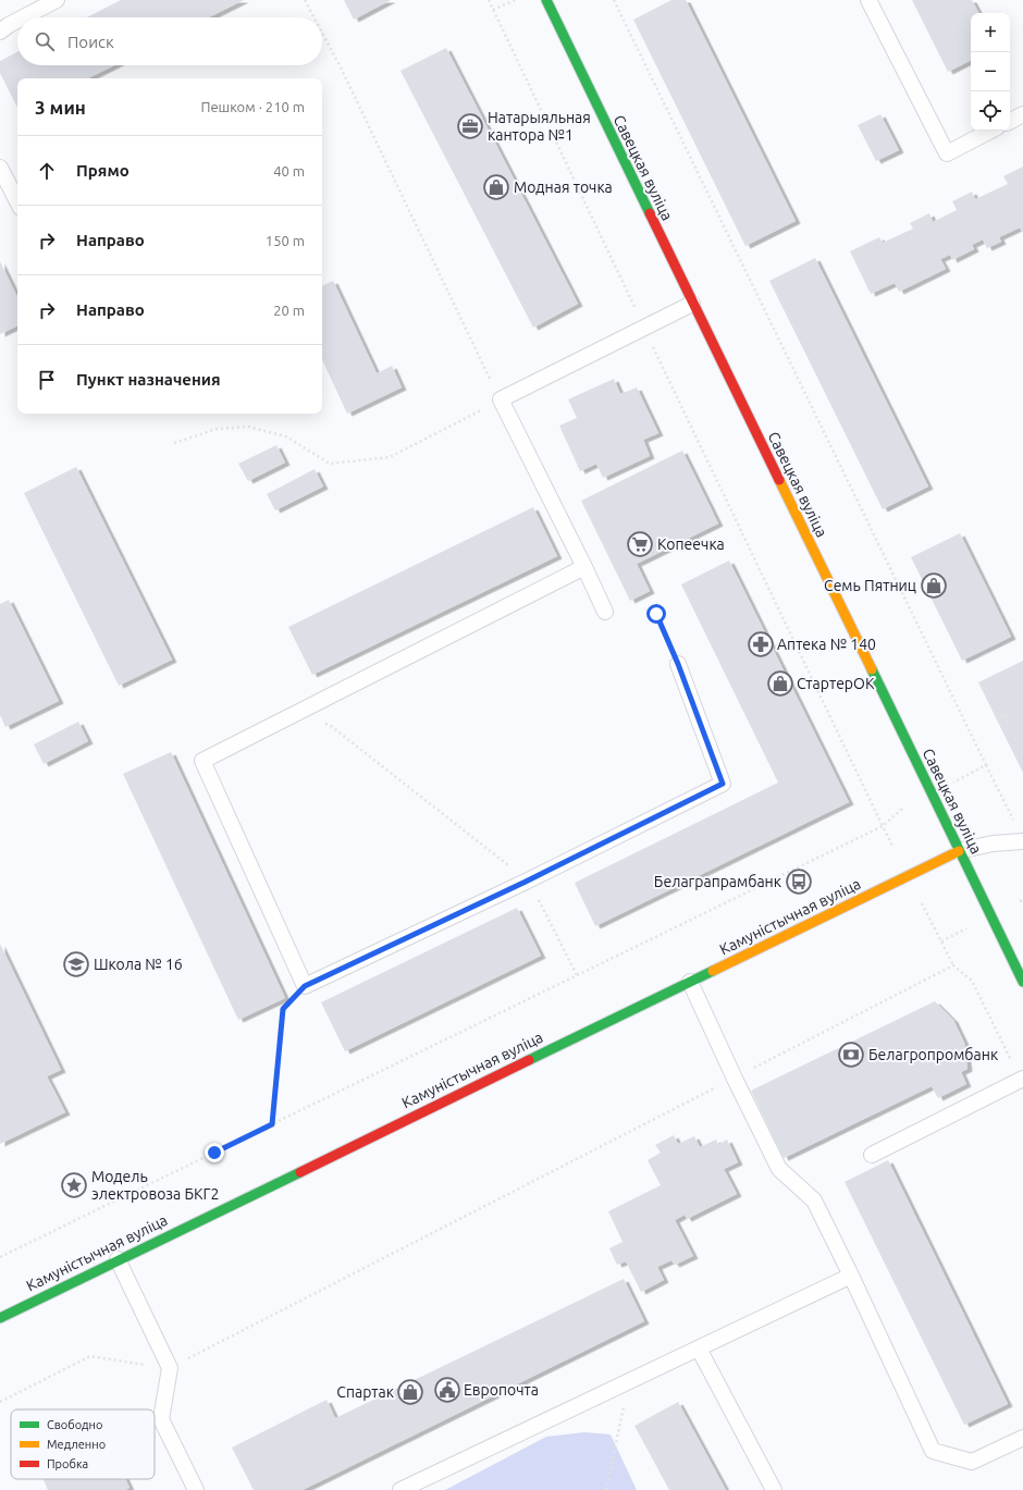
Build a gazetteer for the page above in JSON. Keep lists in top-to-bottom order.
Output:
{
  "streets": {
    "main road": ["Савецкая вуліца", "Камуністычная вуліца"]
  },
  "crossings": [
    ["Савецкая вуліца", "Камуністычная вуліца"]
  ],
  "places": {
    "office": ["Натарыяльная кантора №1"],
    "shop": [
      "Модная точка",
      "Семь Пятниц",
      "СтартерОК",
      "Спартак"
    ],
    "supermarket": ["Копеечка"],
    "pharmacy": ["Аптека № 140"],
    "bus stop": ["Белаграпрамбанк"],
    "school or university": ["Школа № 16"],
    "bank": ["Белагропромбанк"],
    "place": ["Модель электровоза БКГ2"],
    "public building": ["Европочта"]
  },
  "legend": ["Свободно", "Медленно", "Пробка"],
  "page": {
    "map_buttons": ["+", "−"],
    "search": "Поиск",
    "heading": ["3 мин", "Пешком · 210 m"],
    "list": [
      ["Прямо", "40 m"],
      ["Направо", "150 m"],
      ["Направо", "20 m"],
      "Пункт назначения"
    ]
  }
}
